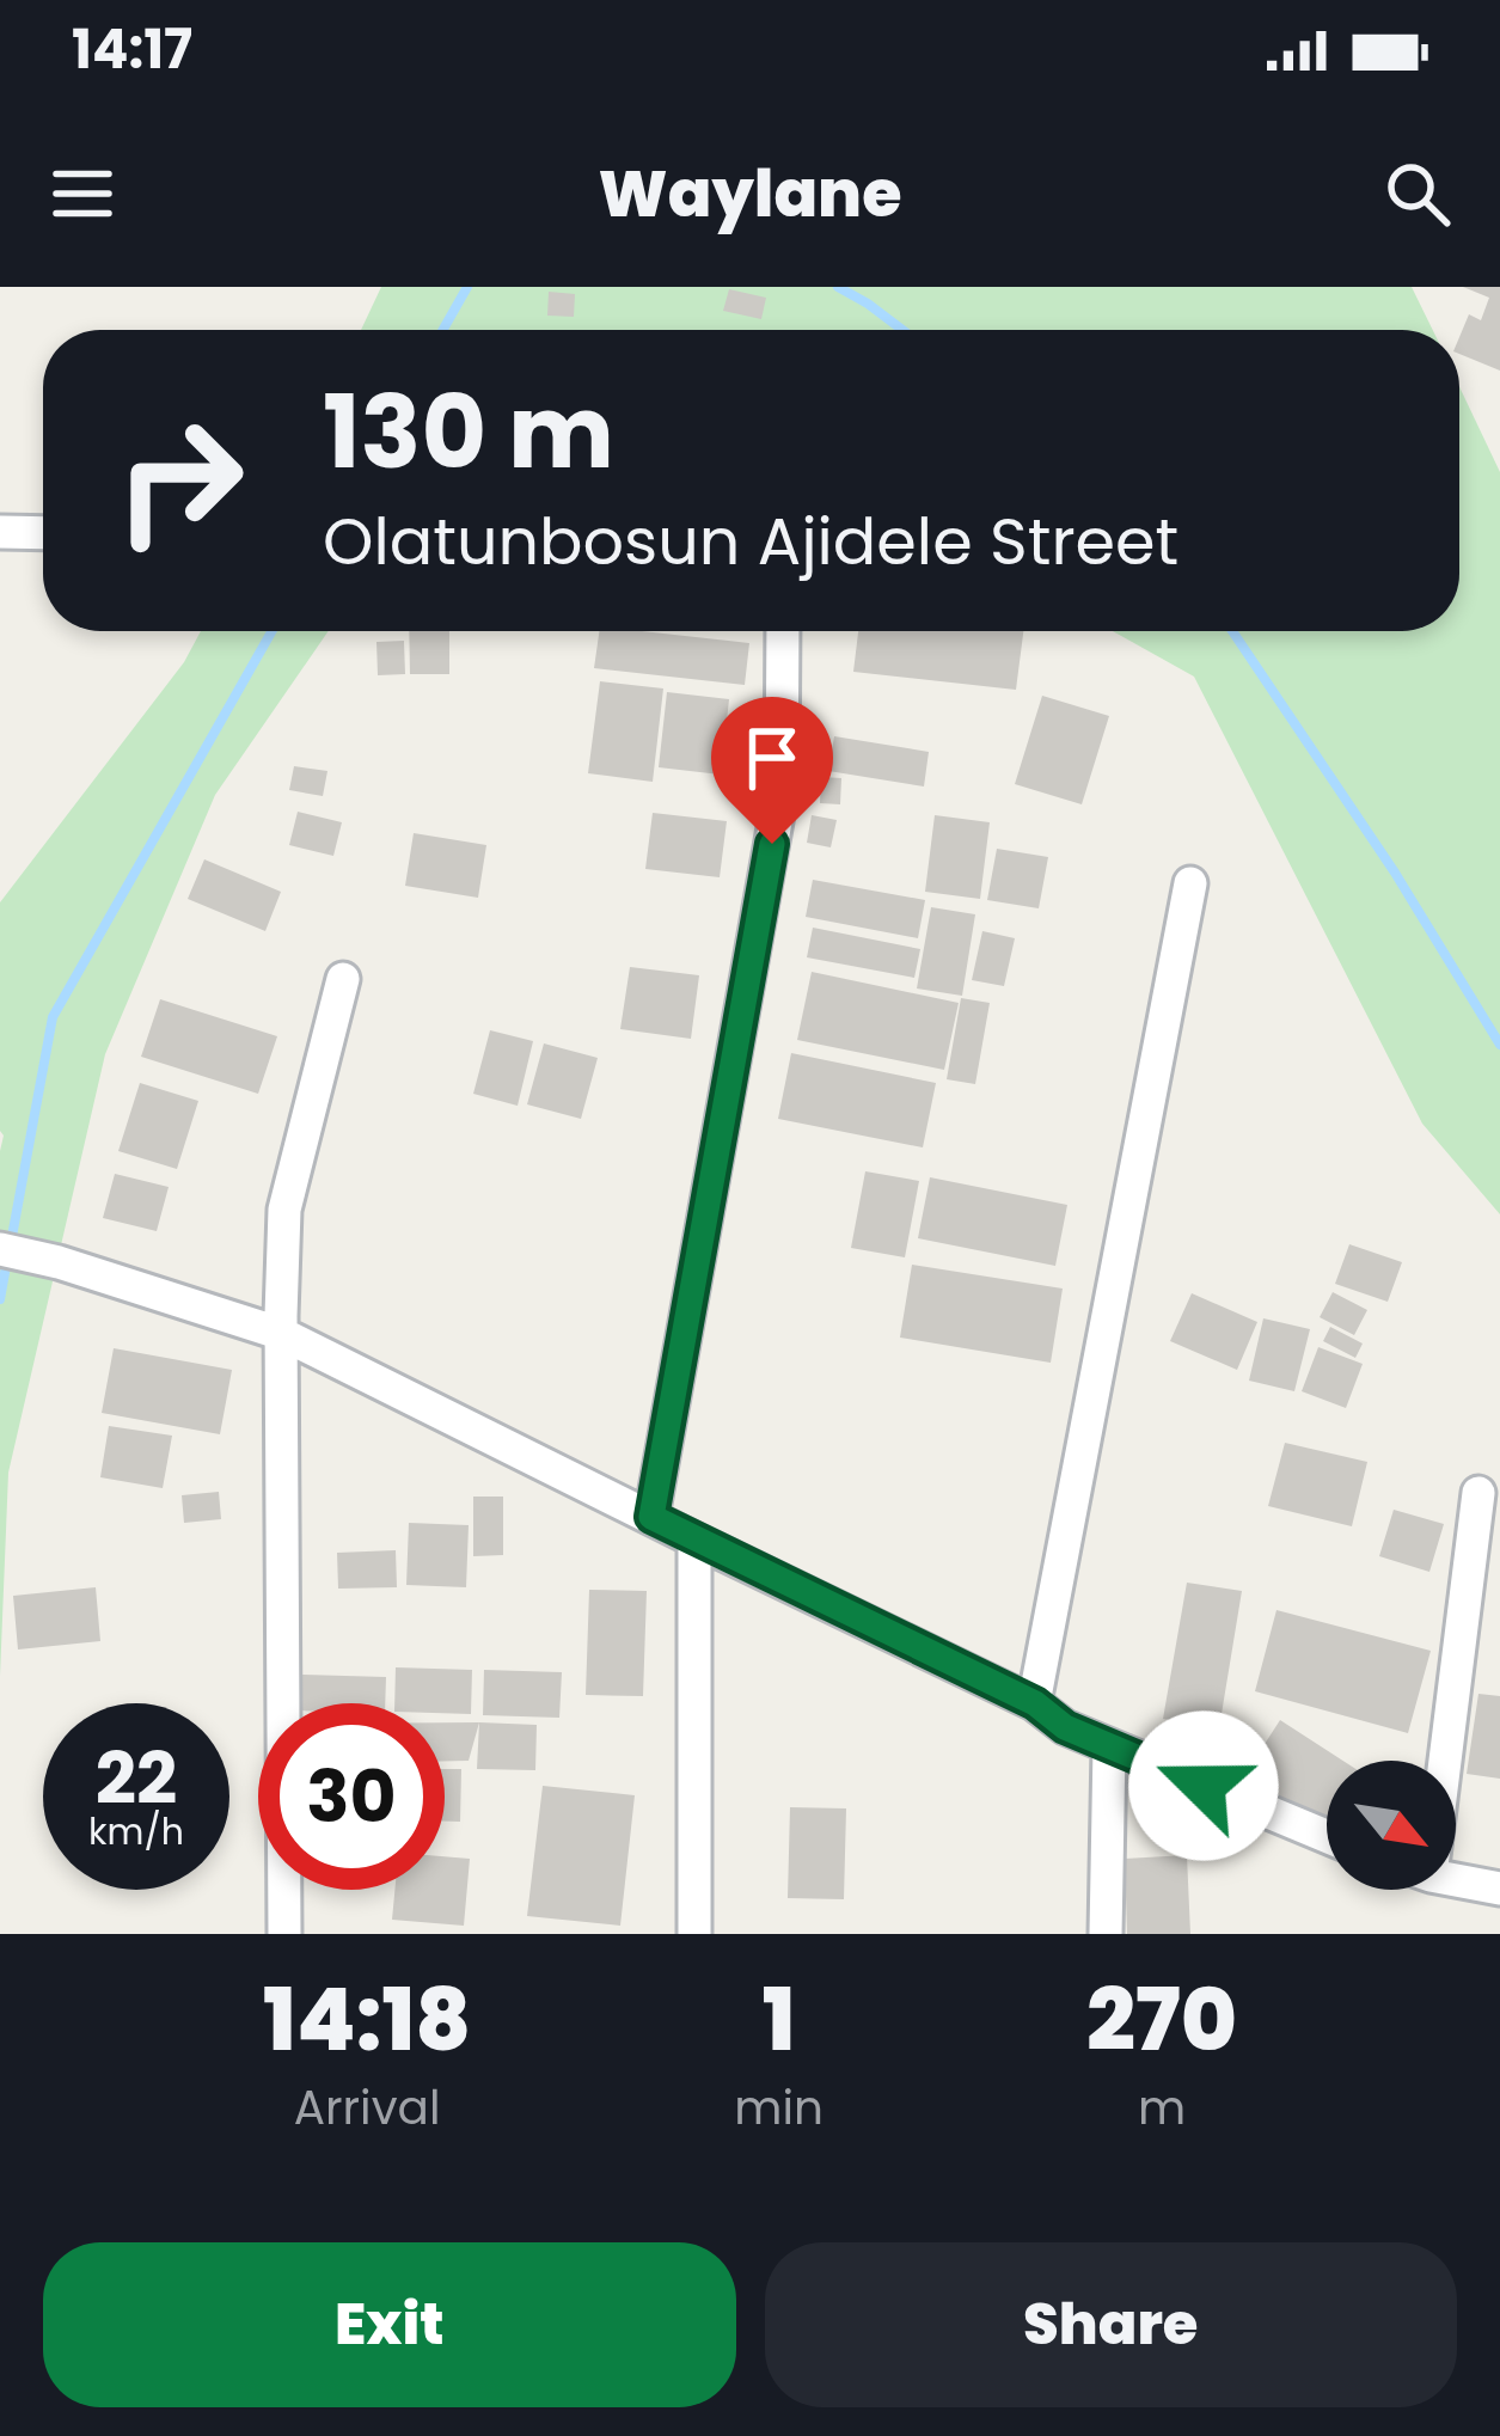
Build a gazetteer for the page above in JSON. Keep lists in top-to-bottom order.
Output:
{
  "north": "bottom right",
  "page": {
    "status": "14:17",
    "header": "Waylane",
    "turn": ["130 m", "Olatunbosun Ajidele Street"],
    "speed": "22 km/h",
    "limit": "30",
    "eta": [
      "14:18",
      "Arrival",
      "1",
      "min",
      "270",
      "m"
    ],
    "buttons": ["Exit", "Share"]
  }
}
